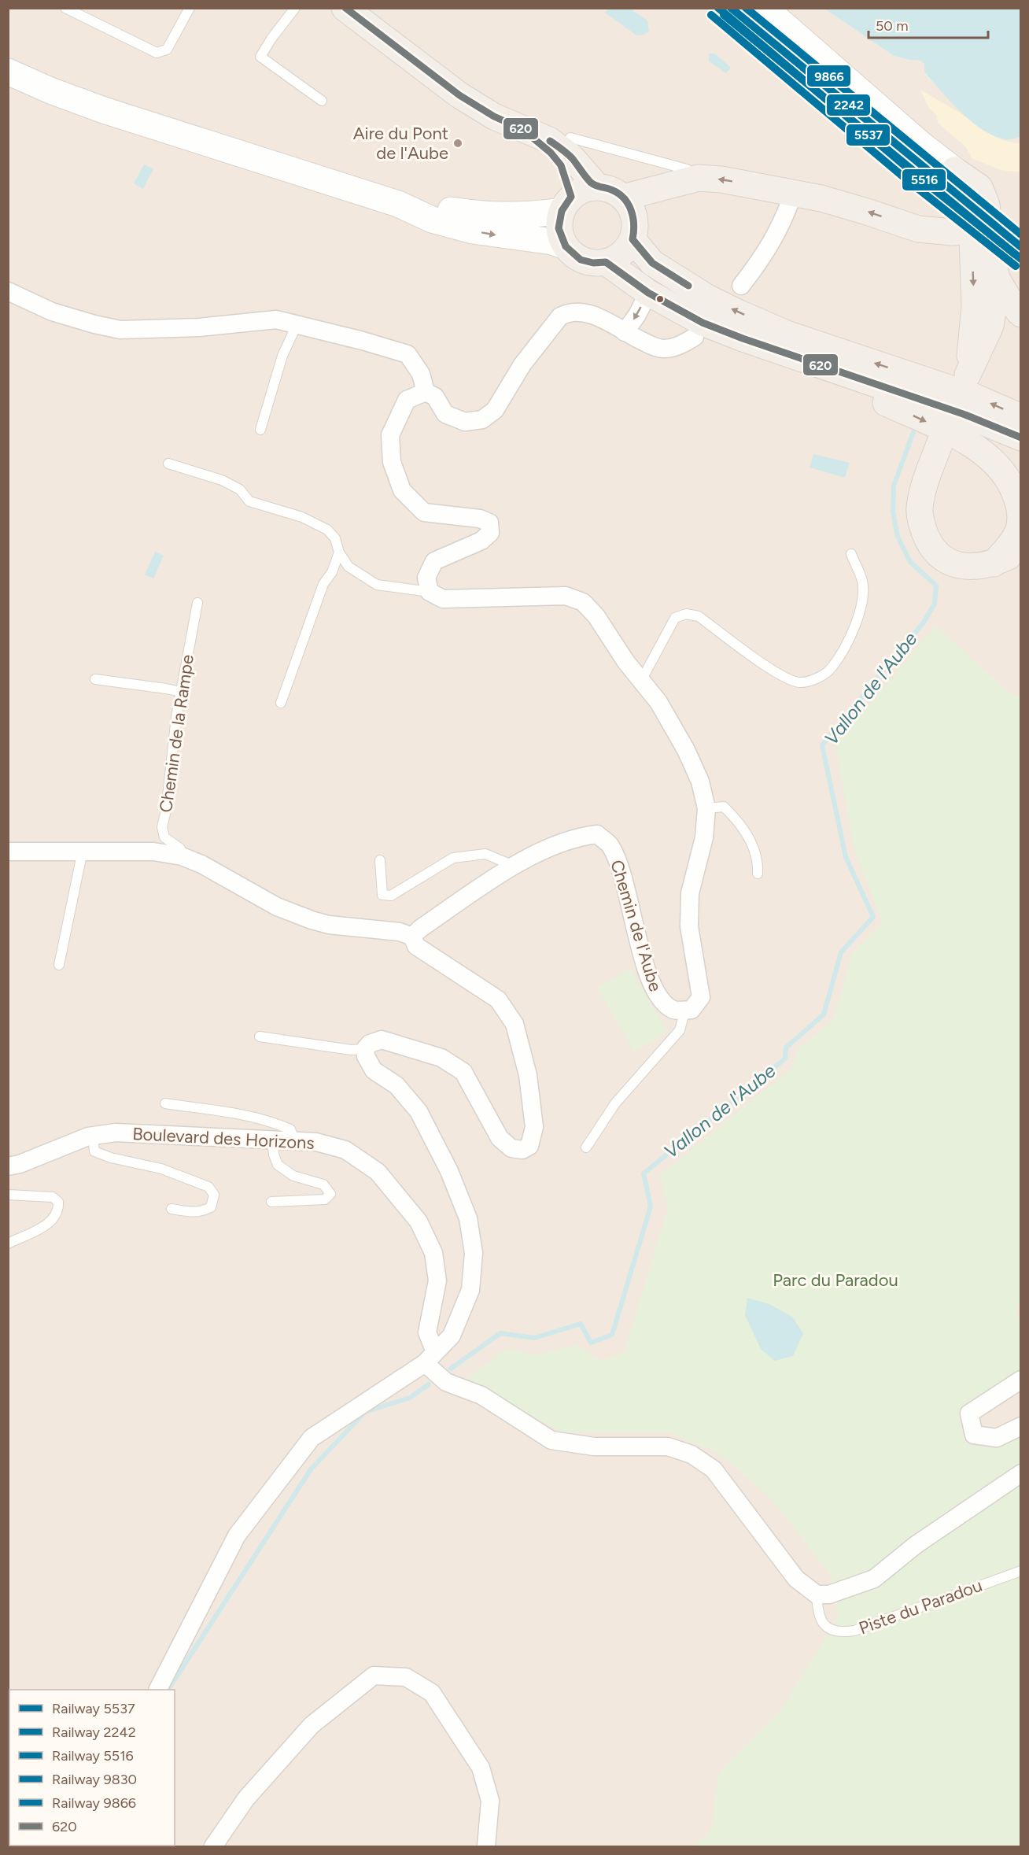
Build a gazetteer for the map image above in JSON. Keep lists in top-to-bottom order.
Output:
{
  "streets": {
    "street": ["Chemin de la Rampe", "Chemin de l'Aube", "Boulevard des Horizons"],
    "lane": ["Piste du Paradou"]
  },
  "crossings": [
    ["Chemin de la Rampe", "Chemin de l'Aube"],
    ["Boulevard des Horizons", "Piste du Paradou"]
  ],
  "water": ["Vallon de l'Aube"],
  "parks": ["Parc du Paradou"],
  "places": ["Aire du Pont de l'Aube"],
  "lines": [
    "rail line 5537",
    "rail line 2242",
    "rail line 9866",
    "transit line 620",
    "rail line 5516",
    "rail line 9830"
  ],
  "legend": [
    "Railway 5537",
    "Railway 2242",
    "Railway 5516",
    "Railway 9830",
    "Railway 9866",
    "620"
  ],
  "scale_bar": "50 m"
}
